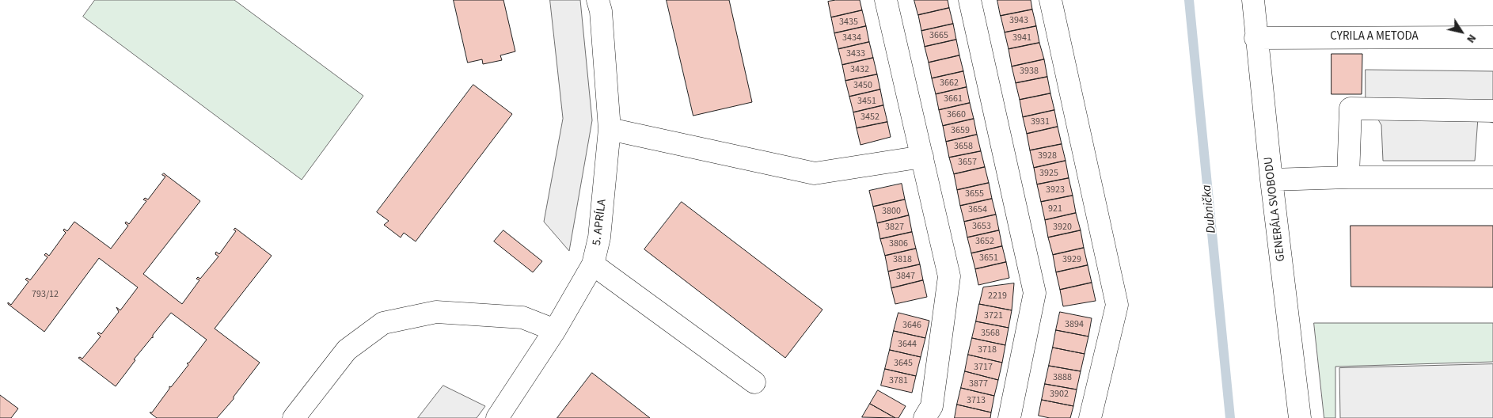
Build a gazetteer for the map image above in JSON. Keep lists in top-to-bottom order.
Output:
{
  "streets": {
    "street": ["CYRILA A METODA", "GENERÁLA SVOBODU", "5. APRÍLA"]
  },
  "crossings": [
    ["CYRILA A METODA", "GENERÁLA SVOBODU"]
  ],
  "water": ["Dubnička"],
  "house_numbers": [
    "3943",
    "3435",
    "3665",
    "3434",
    "3941",
    "3433",
    "3432",
    "3938",
    "3662",
    "3450",
    "3661",
    "3451",
    "3660",
    "3452",
    "3931",
    "3659",
    "3658",
    "3928",
    "3657",
    "3925",
    "3923",
    "3655",
    "921",
    "3654",
    "3800",
    "3653",
    "3827",
    "3920",
    "3652",
    "3806",
    "3651",
    "3818",
    "3929",
    "3847",
    "793/12",
    "2219",
    "3721",
    "3894",
    "3646",
    "3568",
    "3644",
    "3718",
    "3645",
    "3717",
    "3888",
    "3781",
    "3877",
    "3902",
    "3713"
  ],
  "north": "bottom right"
}
